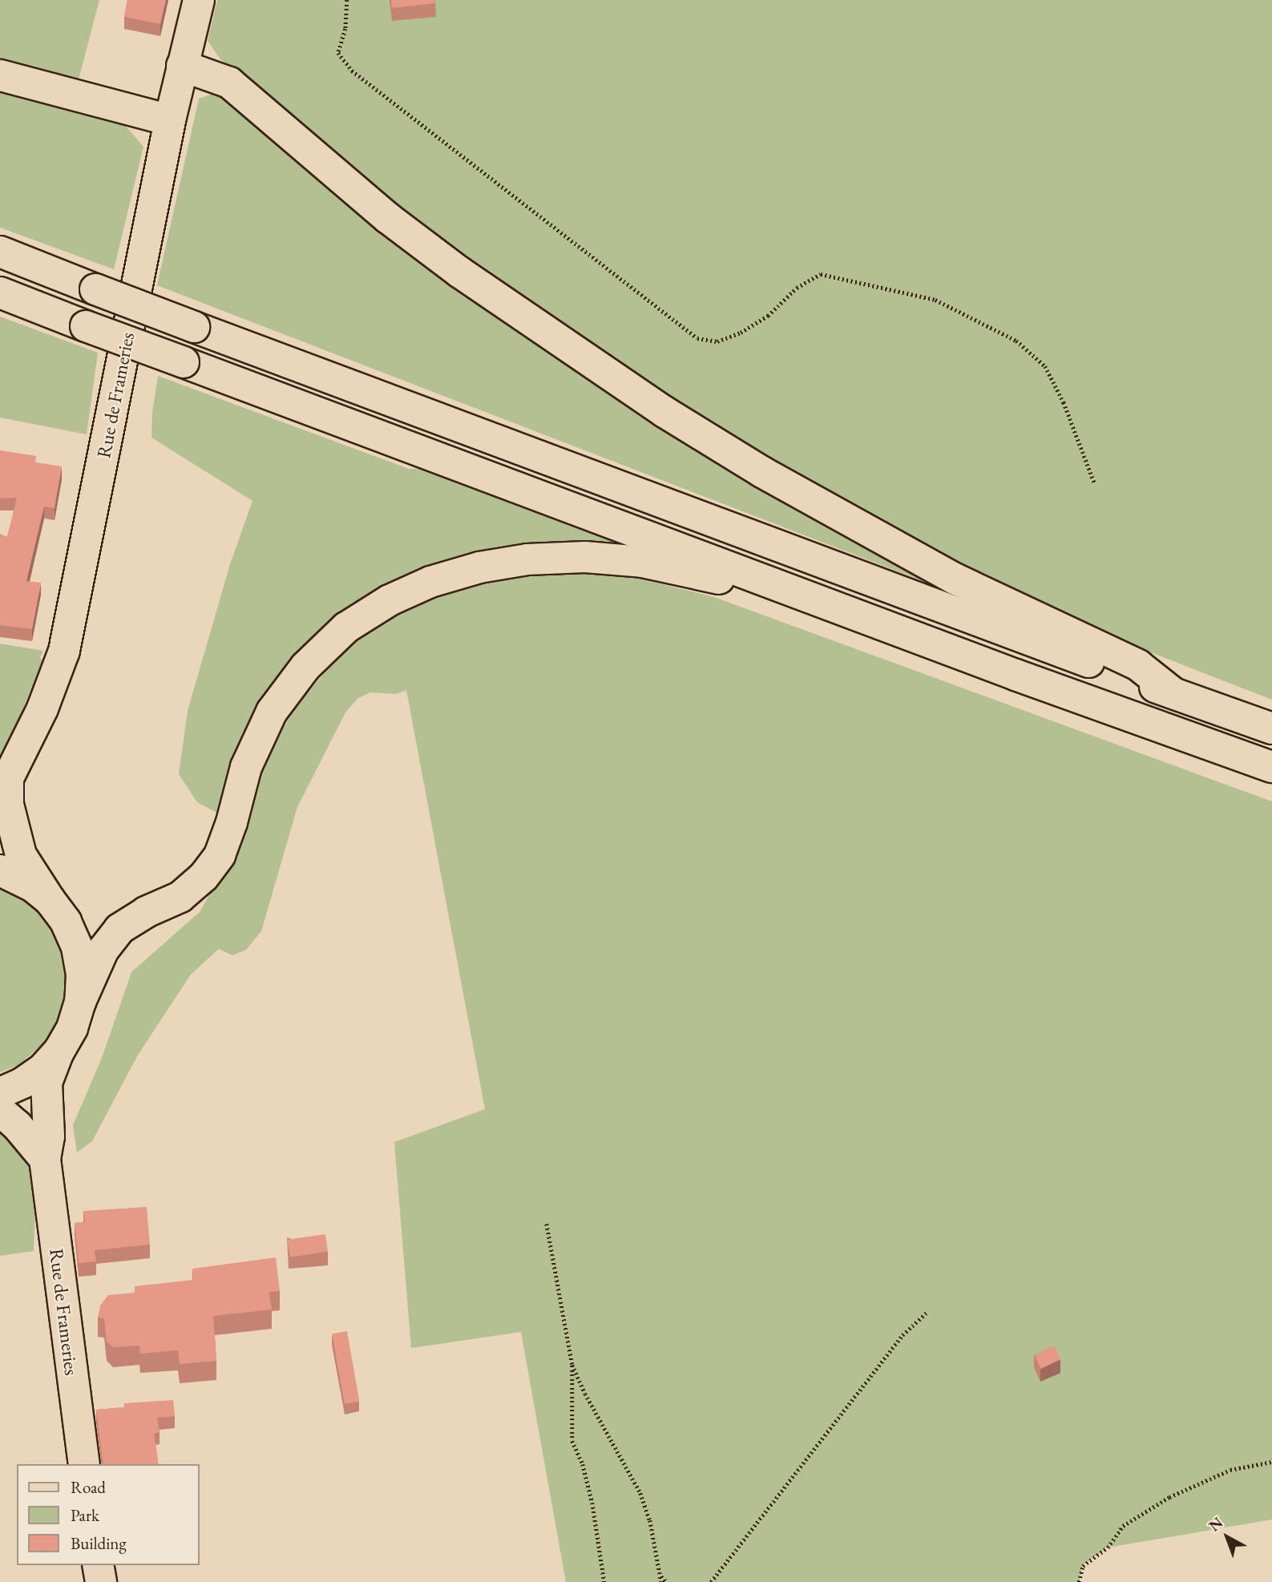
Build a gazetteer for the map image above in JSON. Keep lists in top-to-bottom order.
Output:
{
  "streets": {
    "main road": ["Rue de Frameries"]
  },
  "legend": ["Road", "Park", "Building"],
  "north": "top left"
}
